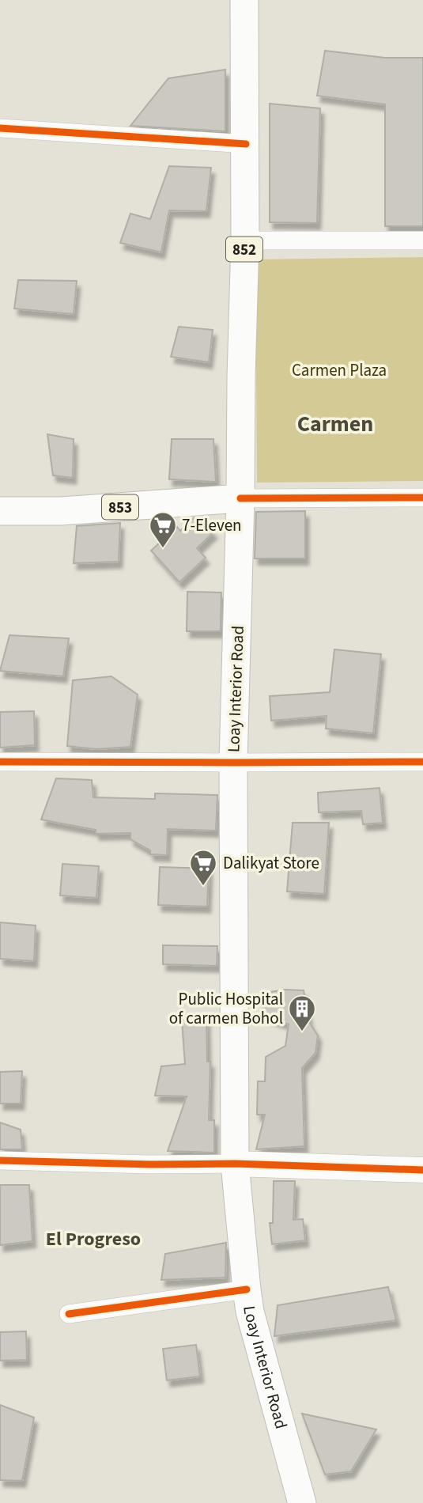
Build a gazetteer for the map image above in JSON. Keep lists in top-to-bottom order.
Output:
{
  "streets": {
    "main road": ["852", "853", "Loay Interior Road"]
  },
  "crossings": [
    ["853", "Loay Interior Road"]
  ],
  "districts": ["Carmen", "El Progreso"],
  "parks": ["Carmen Plaza"],
  "places": {
    "supermarket": ["7-Eleven", "Dalikyat Store"],
    "building": ["Public Hospital of carmen Bohol"]
  }
}
